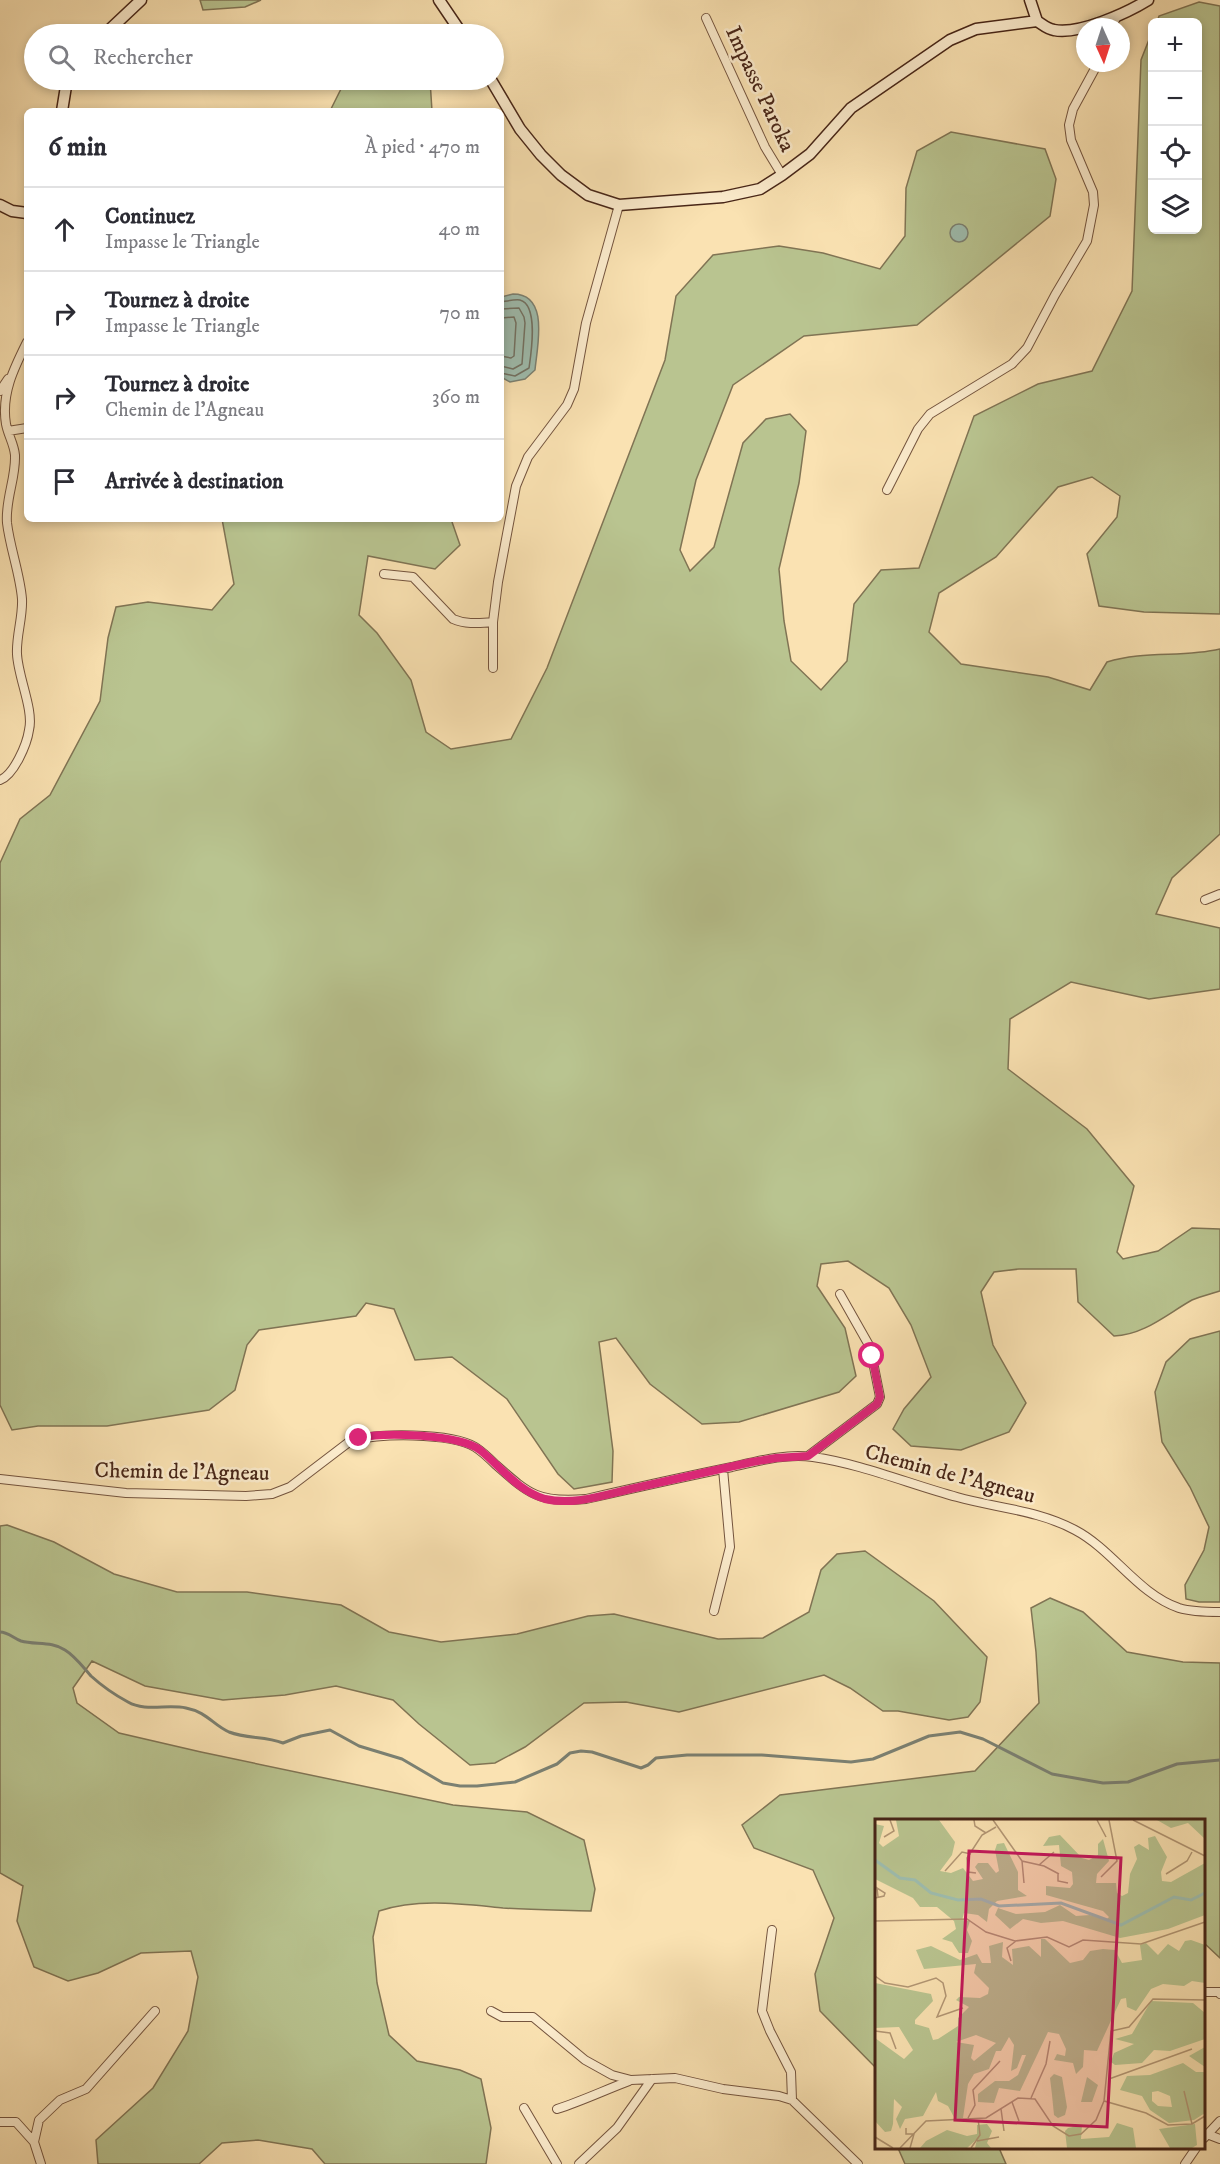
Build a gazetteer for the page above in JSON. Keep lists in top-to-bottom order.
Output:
{
  "streets": {
    "street": ["Impasse Paroka", "Chemin de l’Agneau"]
  },
  "north": "bottom",
  "page": {
    "map_buttons": ["+", "−"],
    "search": "Rechercher",
    "heading": ["6 min", "À pied · 470 m"],
    "list": [
      ["Continuez", "Impasse le Triangle", "40 m"],
      ["Tournez à droite", "Impasse le Triangle", "70 m"],
      ["Tournez à droite", "Chemin de l’Agneau", "360 m"],
      "Arrivée à destination"
    ]
  }
}
